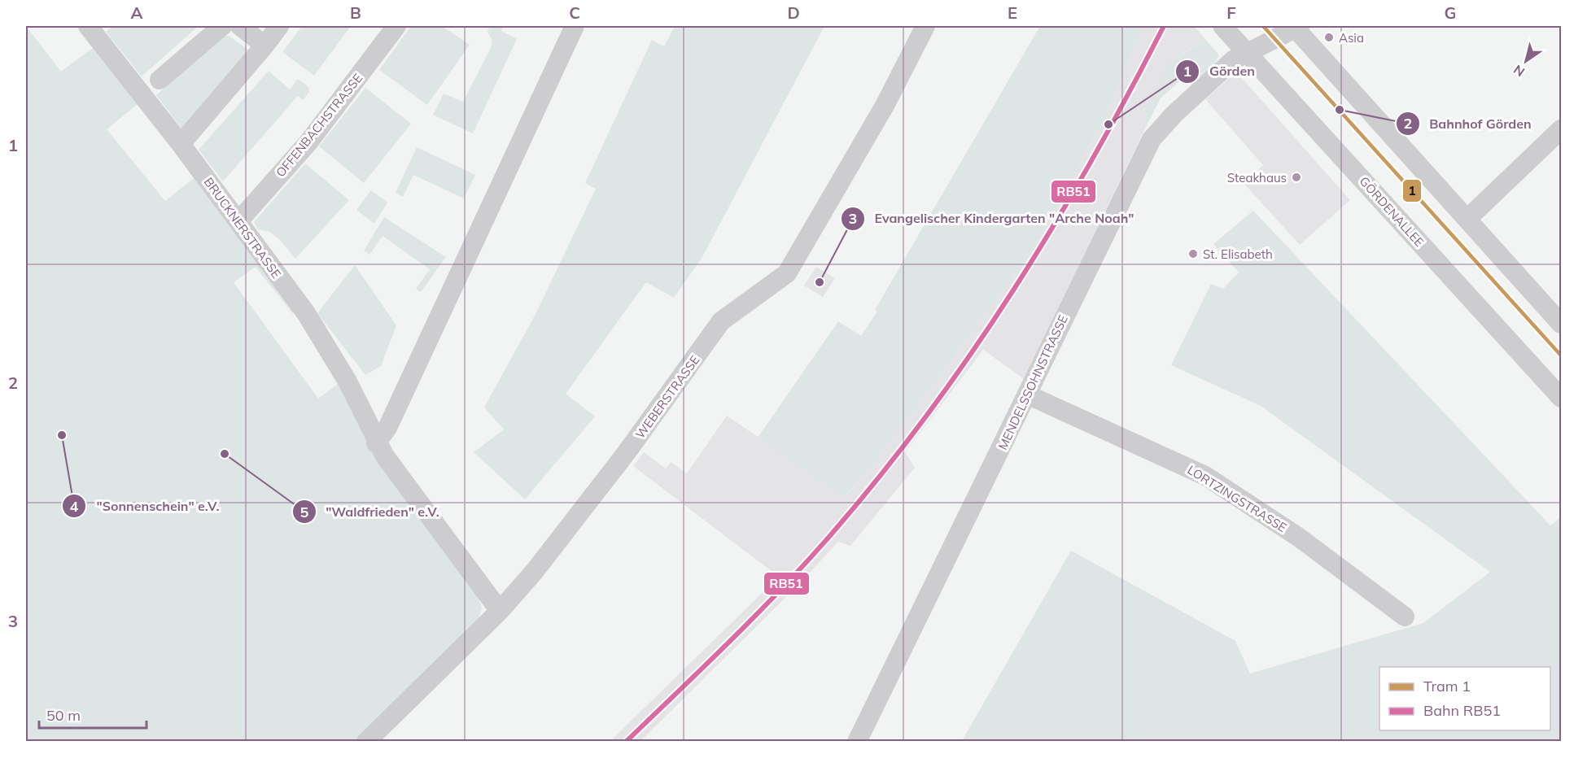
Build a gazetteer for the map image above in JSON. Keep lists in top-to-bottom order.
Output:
{
  "streets": {
    "street": [
      "OFFENBACHSTRASSE",
      "GÖRDENALLEE",
      "BRUCKNERSTRASSE",
      "MENDELSSOHNSTRASSE",
      "WEBERSTRASSE",
      "LORTZINGSTRASSE"
    ]
  },
  "crossings": [
    ["OFFENBACHSTRASSE", "BRUCKNERSTRASSE"],
    ["GÖRDENALLEE", "MENDELSSOHNSTRASSE"],
    ["BRUCKNERSTRASSE", "WEBERSTRASSE"],
    ["MENDELSSOHNSTRASSE", "LORTZINGSTRASSE"]
  ],
  "places": [
    "Asia",
    "Bahnhof Görden",
    "Görden",
    "Steakhaus",
    "St. Elisabeth",
    "Evangelischer Kindergarten \"Arche Noah\"",
    "\"Sonnenschein\" e.V.",
    "\"Waldfrieden\" e.V."
  ],
  "lines": ["tram line 1", "rail line RB51"],
  "legend": ["Tram 1", "Bahn RB51"],
  "scale_bar": "50 m",
  "north": "bottom left",
  "grid": {
    "columns": [
      "A",
      "B",
      "C",
      "D",
      "E",
      "F",
      "G"
    ],
    "rows": ["1", "2", "3"]
  }
}
